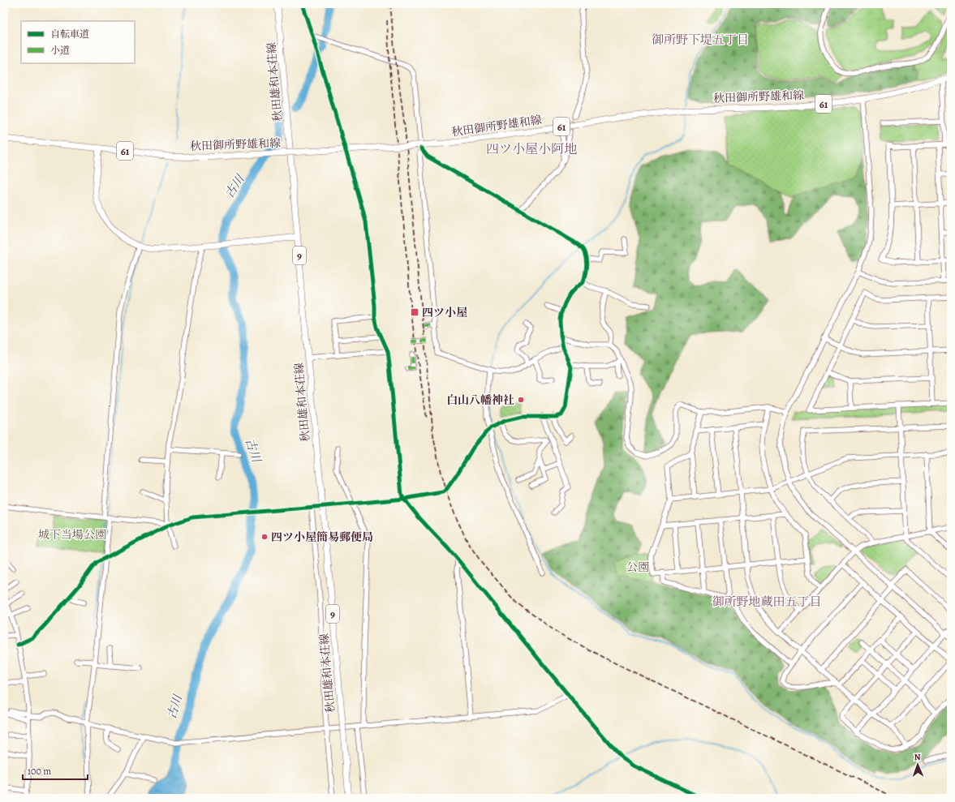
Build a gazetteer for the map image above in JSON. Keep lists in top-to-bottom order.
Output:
{
  "streets": {
    "main road": [
      "秋田雄和本荘線",
      "秋田御所野雄和線",
      "61",
      "9"
    ]
  },
  "districts": ["御所野下堤五丁目", "四ツ小屋小阿地", "御所野地蔵田五丁目"],
  "water": ["古川"],
  "parks": ["城下当場公園", "公園"],
  "places": {
    "transit": ["四ツ小屋"],
    "other": ["白山八幡神社", "四ツ小屋簡易郵便局"]
  },
  "legend": ["自転車道", "小道"],
  "scale_bar": "100 m",
  "north": "top"
}
